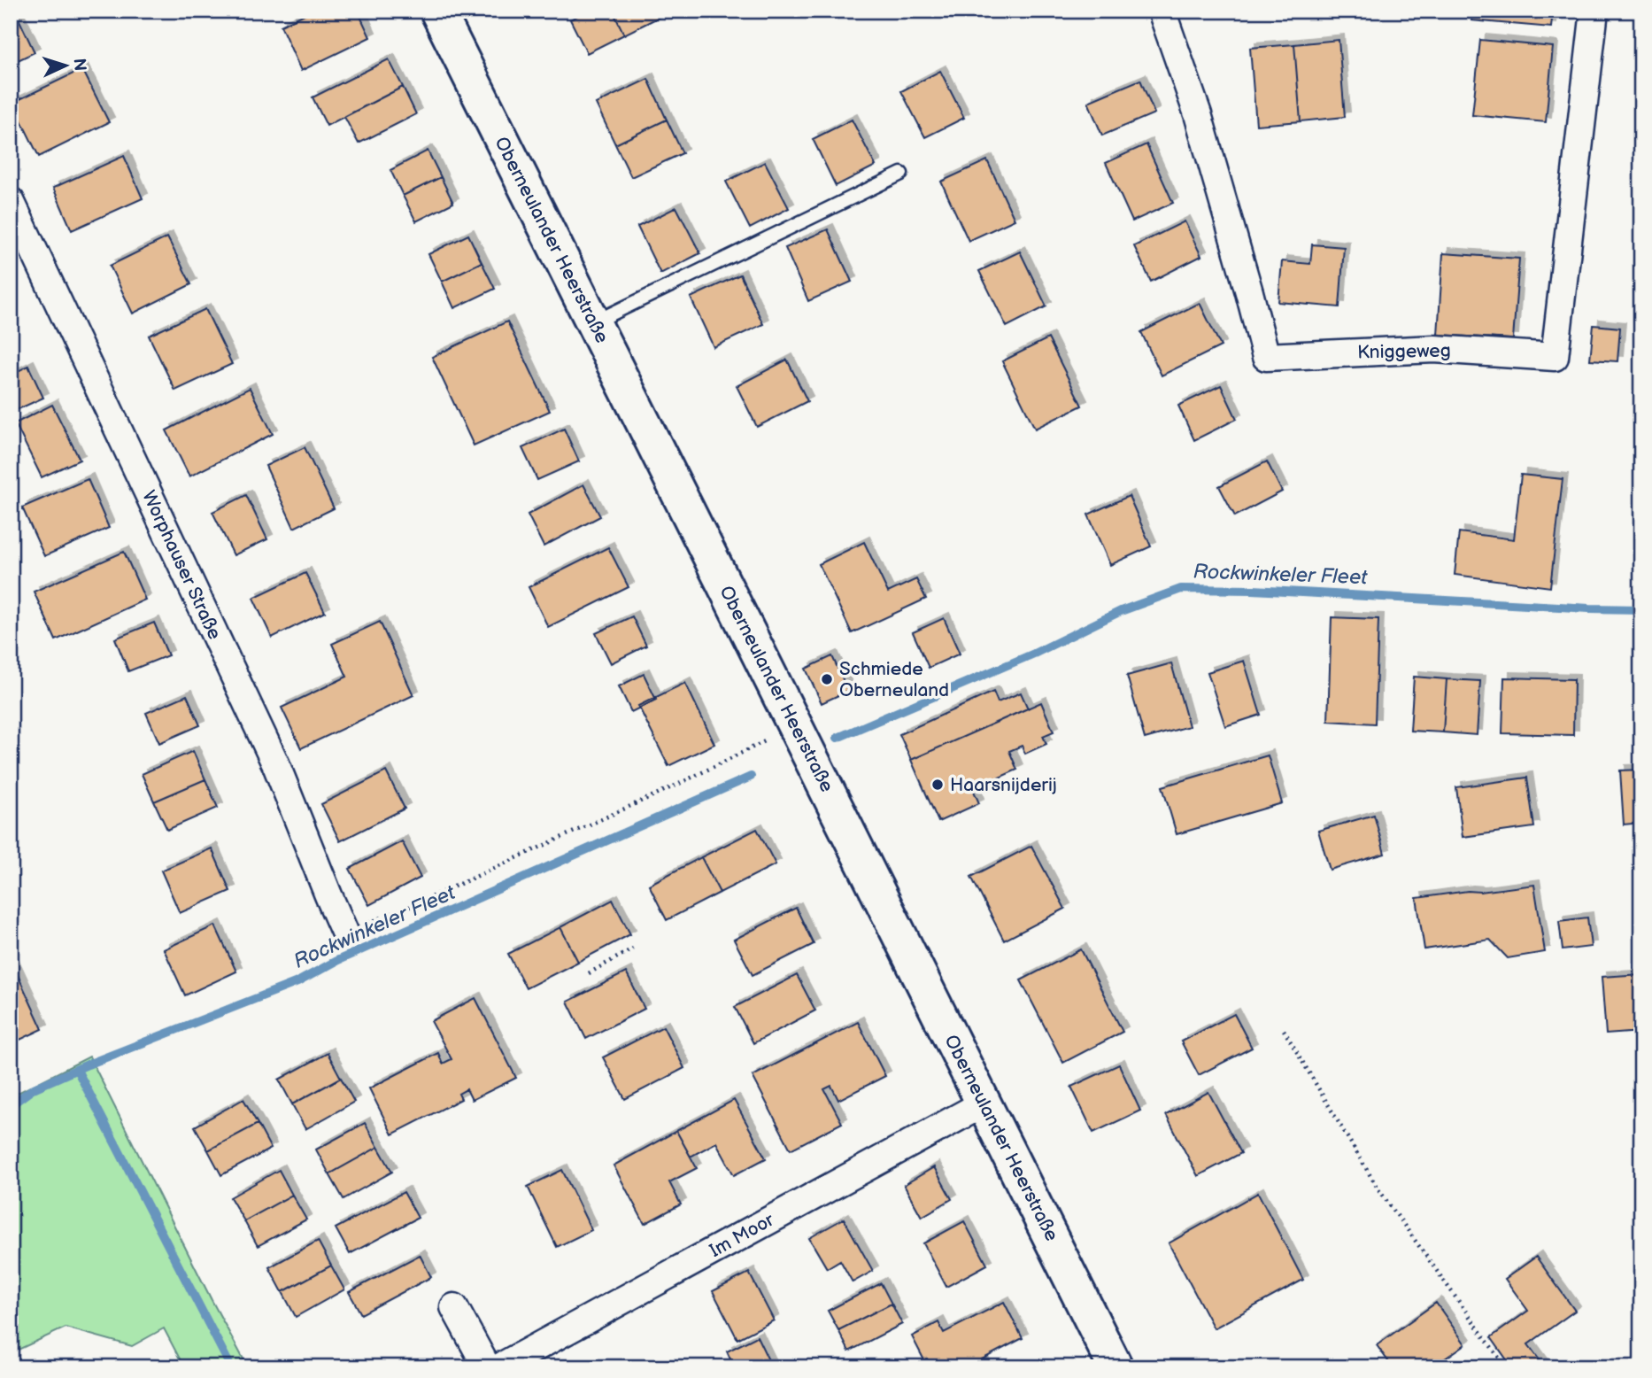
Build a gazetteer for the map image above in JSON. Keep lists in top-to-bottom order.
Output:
{
  "streets": {
    "street": [
      "Oberneulander Heerstraße",
      "Kniggeweg",
      "Worphauser Straße",
      "Im Moor"
    ]
  },
  "crossings": [
    ["Oberneulander Heerstraße", "Im Moor"]
  ],
  "water": ["Rockwinkeler Fleet"],
  "places": ["Schmiede Oberneuland", "Haarsnijderij"],
  "north": "right"
}
